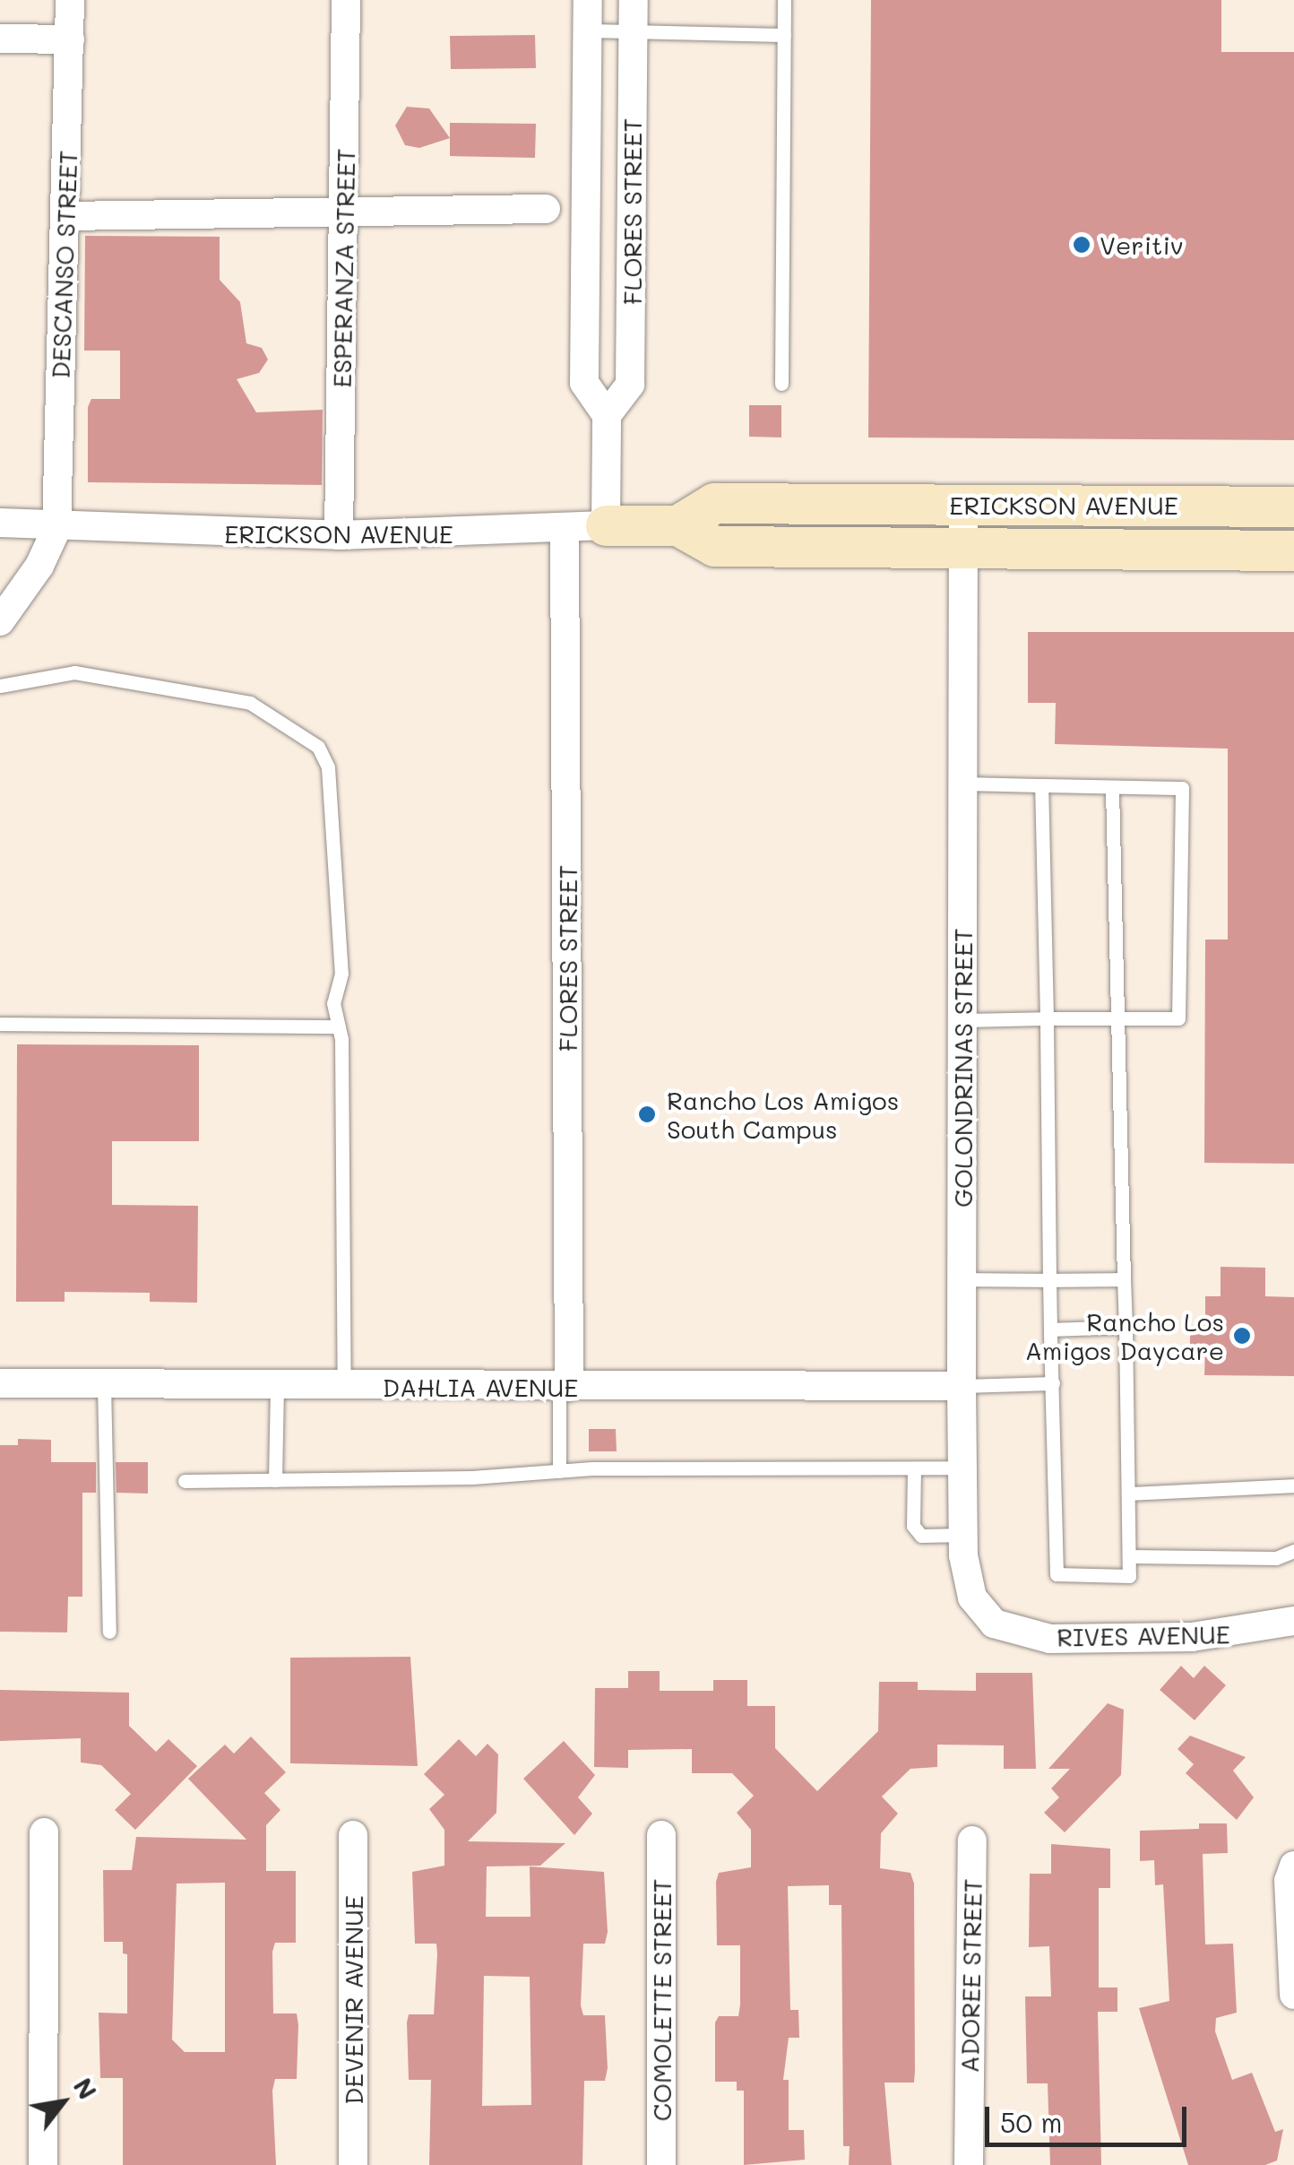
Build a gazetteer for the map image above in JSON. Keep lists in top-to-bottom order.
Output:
{
  "streets": {
    "street": [
      "FLORES STREET",
      "DESCANSO STREET",
      "ESPERANZA STREET",
      "ERICKSON AVENUE",
      "GOLONDRINAS STREET",
      "DAHLIA AVENUE",
      "RIVES AVENUE",
      "ADOREE STREET",
      "DEVENIR AVENUE",
      "COMOLETTE STREET"
    ]
  },
  "crossings": [
    ["FLORES STREET", "ERICKSON AVENUE"],
    ["FLORES STREET", "DAHLIA AVENUE"],
    ["DESCANSO STREET", "ERICKSON AVENUE"],
    ["ESPERANZA STREET", "ERICKSON AVENUE"],
    ["ERICKSON AVENUE", "GOLONDRINAS STREET"],
    ["GOLONDRINAS STREET", "DAHLIA AVENUE"],
    ["GOLONDRINAS STREET", "RIVES AVENUE"]
  ],
  "places": ["Veritiv", "Rancho Los Amigos South Campus", "Rancho Los Amigos Daycare"],
  "scale_bar": "50 m",
  "north": "top right"
}
